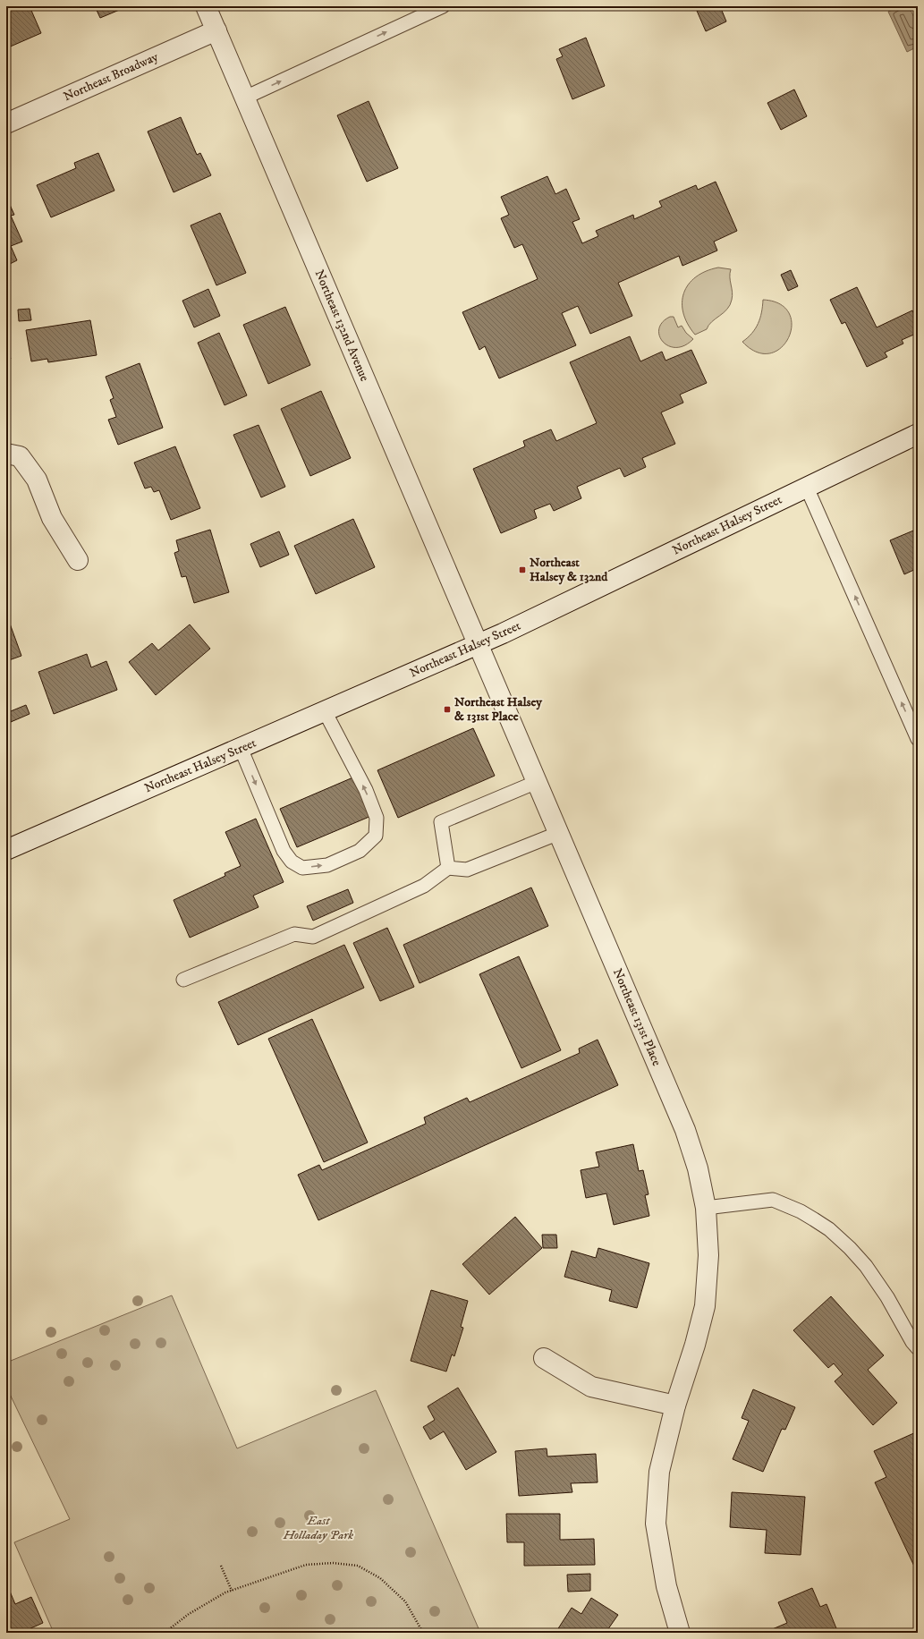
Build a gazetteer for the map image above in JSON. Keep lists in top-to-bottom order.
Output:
{
  "streets": {
    "street": [
      "Northeast Broadway",
      "Northeast 132nd Avenue",
      "Northeast Halsey Street",
      "Northeast 131st Place"
    ]
  },
  "crossings": [
    ["Northeast Broadway", "Northeast 132nd Avenue"],
    ["Northeast 132nd Avenue", "Northeast Halsey Street"],
    ["Northeast 132nd Avenue", "Northeast 131st Place"],
    ["Northeast Halsey Street", "Northeast 131st Place"]
  ],
  "parks": ["East Holladay Park"],
  "places": {
    "transit": ["Northeast Halsey & 132nd", "Northeast Halsey & 131st Place"]
  }
}
